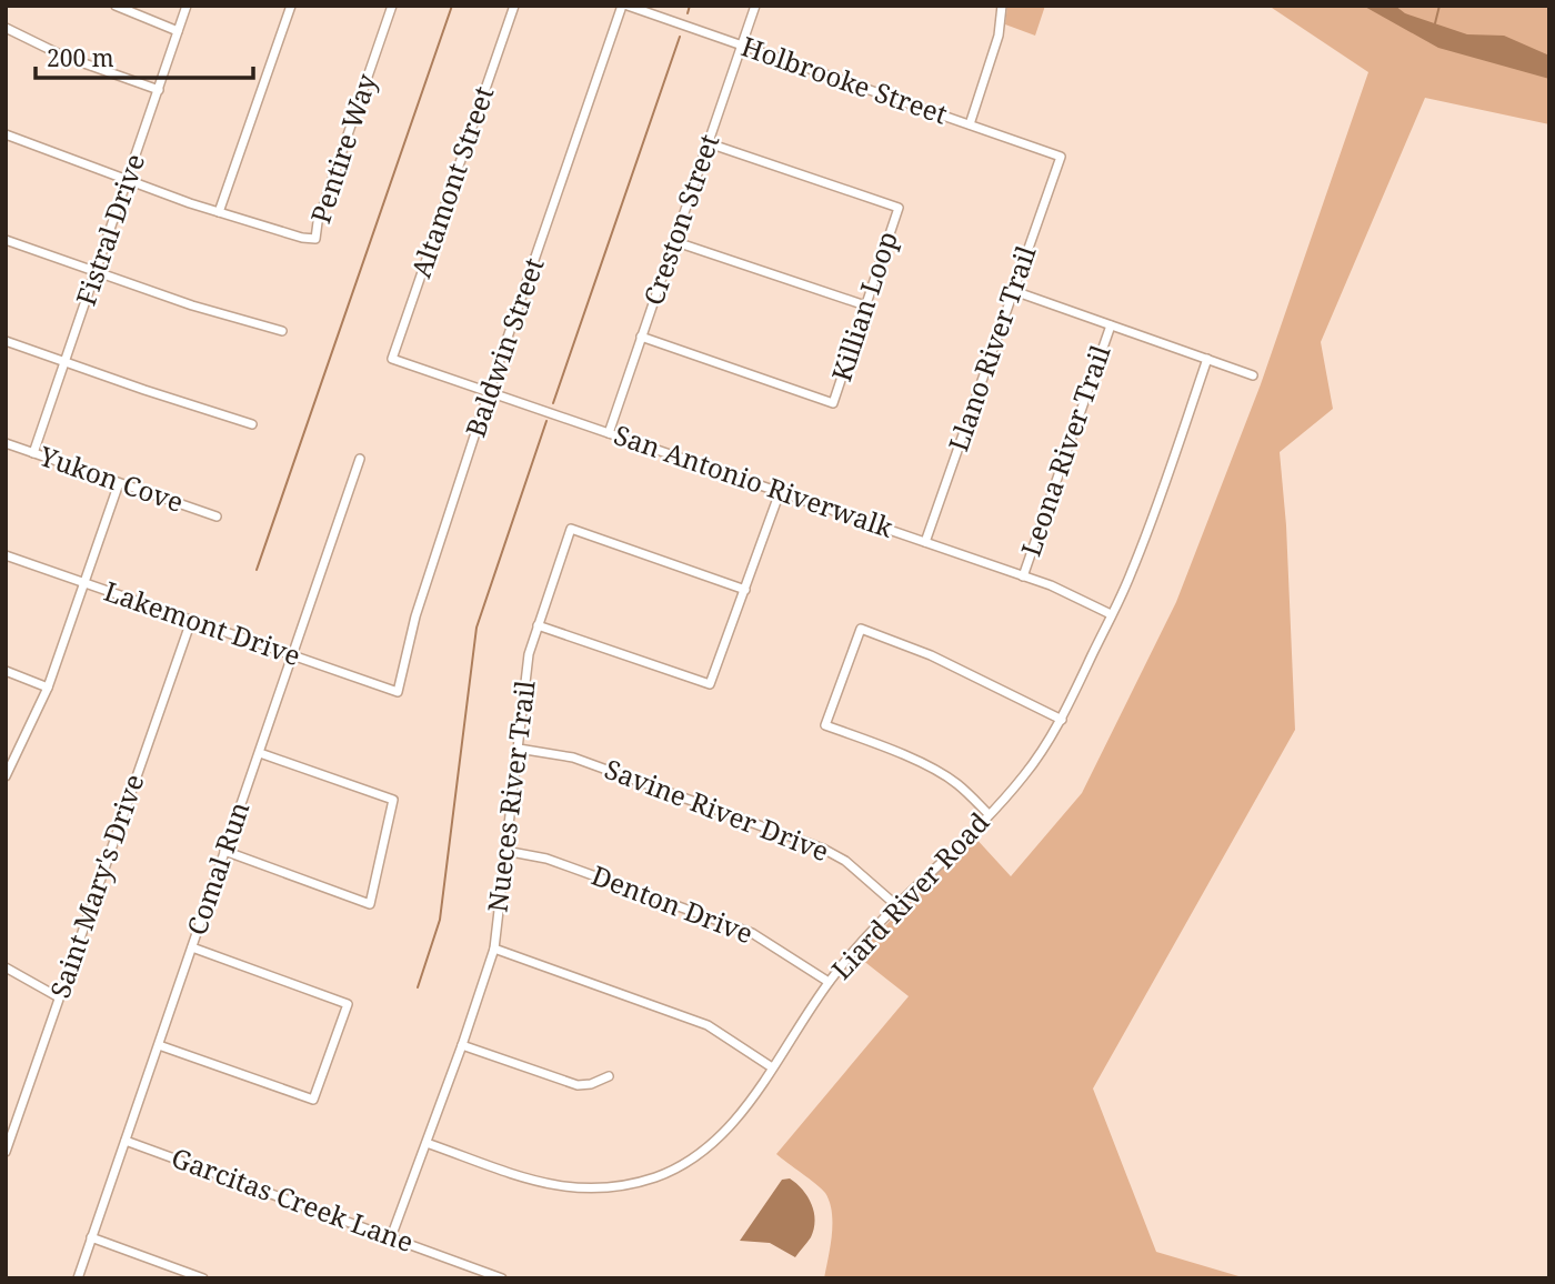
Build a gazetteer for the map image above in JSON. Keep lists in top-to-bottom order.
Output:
{
  "streets": {
    "street": [
      "Holbrooke Street",
      "Pentire Way",
      "Altamont Street",
      "Creston Street",
      "Fistral Drive",
      "Killian Loop",
      "Baldwin Street",
      "Llano River Trail",
      "Leona River Trail",
      "Yukon Cove",
      "San Antonio Riverwalk",
      "Lakemont Drive",
      "Nueces River Trail",
      "Savine River Drive",
      "Comal Run",
      "Saint Mary's Drive",
      "Liard River Road",
      "Denton Drive",
      "Garcitas Creek Lane"
    ]
  },
  "crossings": [
    ["Holbrooke Street", "Creston Street"],
    ["Holbrooke Street", "Baldwin Street"],
    ["Holbrooke Street", "Llano River Trail"],
    ["Pentire Way", "Fistral Drive"],
    ["Altamont Street", "San Antonio Riverwalk"],
    ["Creston Street", "Killian Loop"],
    ["Creston Street", "San Antonio Riverwalk"],
    ["Fistral Drive", "Yukon Cove"],
    ["Baldwin Street", "San Antonio Riverwalk"],
    ["Baldwin Street", "Lakemont Drive"],
    ["Llano River Trail", "San Antonio Riverwalk"],
    ["Leona River Trail", "San Antonio Riverwalk"],
    ["San Antonio Riverwalk", "Liard River Road"],
    ["Lakemont Drive", "Comal Run"],
    ["Lakemont Drive", "Saint Mary's Drive"],
    ["Nueces River Trail", "Savine River Drive"],
    ["Nueces River Trail", "Liard River Road"],
    ["Nueces River Trail", "Denton Drive"],
    ["Nueces River Trail", "Garcitas Creek Lane"],
    ["Savine River Drive", "Liard River Road"],
    ["Comal Run", "Garcitas Creek Lane"],
    ["Liard River Road", "Denton Drive"]
  ],
  "scale_bar": "200 m"
}
